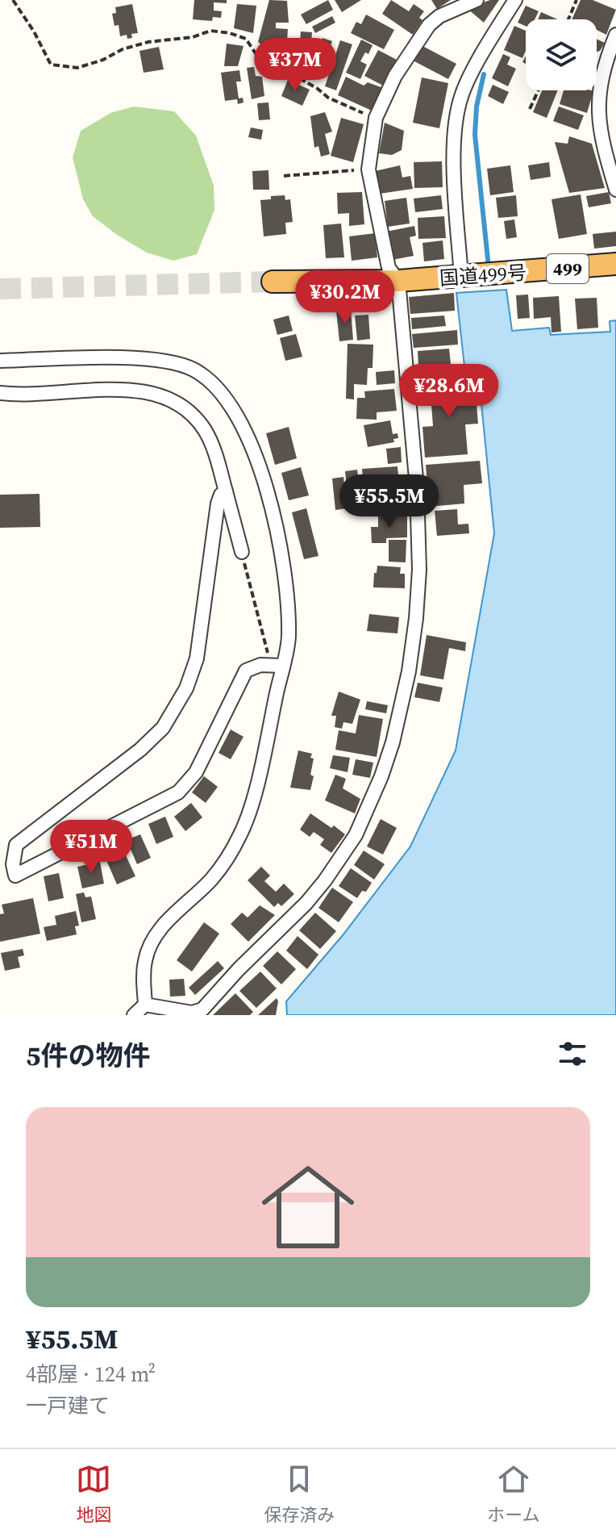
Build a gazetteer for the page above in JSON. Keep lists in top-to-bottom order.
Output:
{
  "streets": {
    "highway": ["499", "国道499号"]
  },
  "page": {
    "price": [
      "¥37M",
      "¥30.2M",
      "¥28.6M",
      "¥55.5M",
      "¥51M"
    ],
    "heading": "5件の物件",
    "list": [
      {
        "name": "¥55.5M",
        "note": "4部屋 · 124 m² · 一戸建て"
      }
    ],
    "tabs": ["地図", "保存済み", "ホーム"]
  }
}
